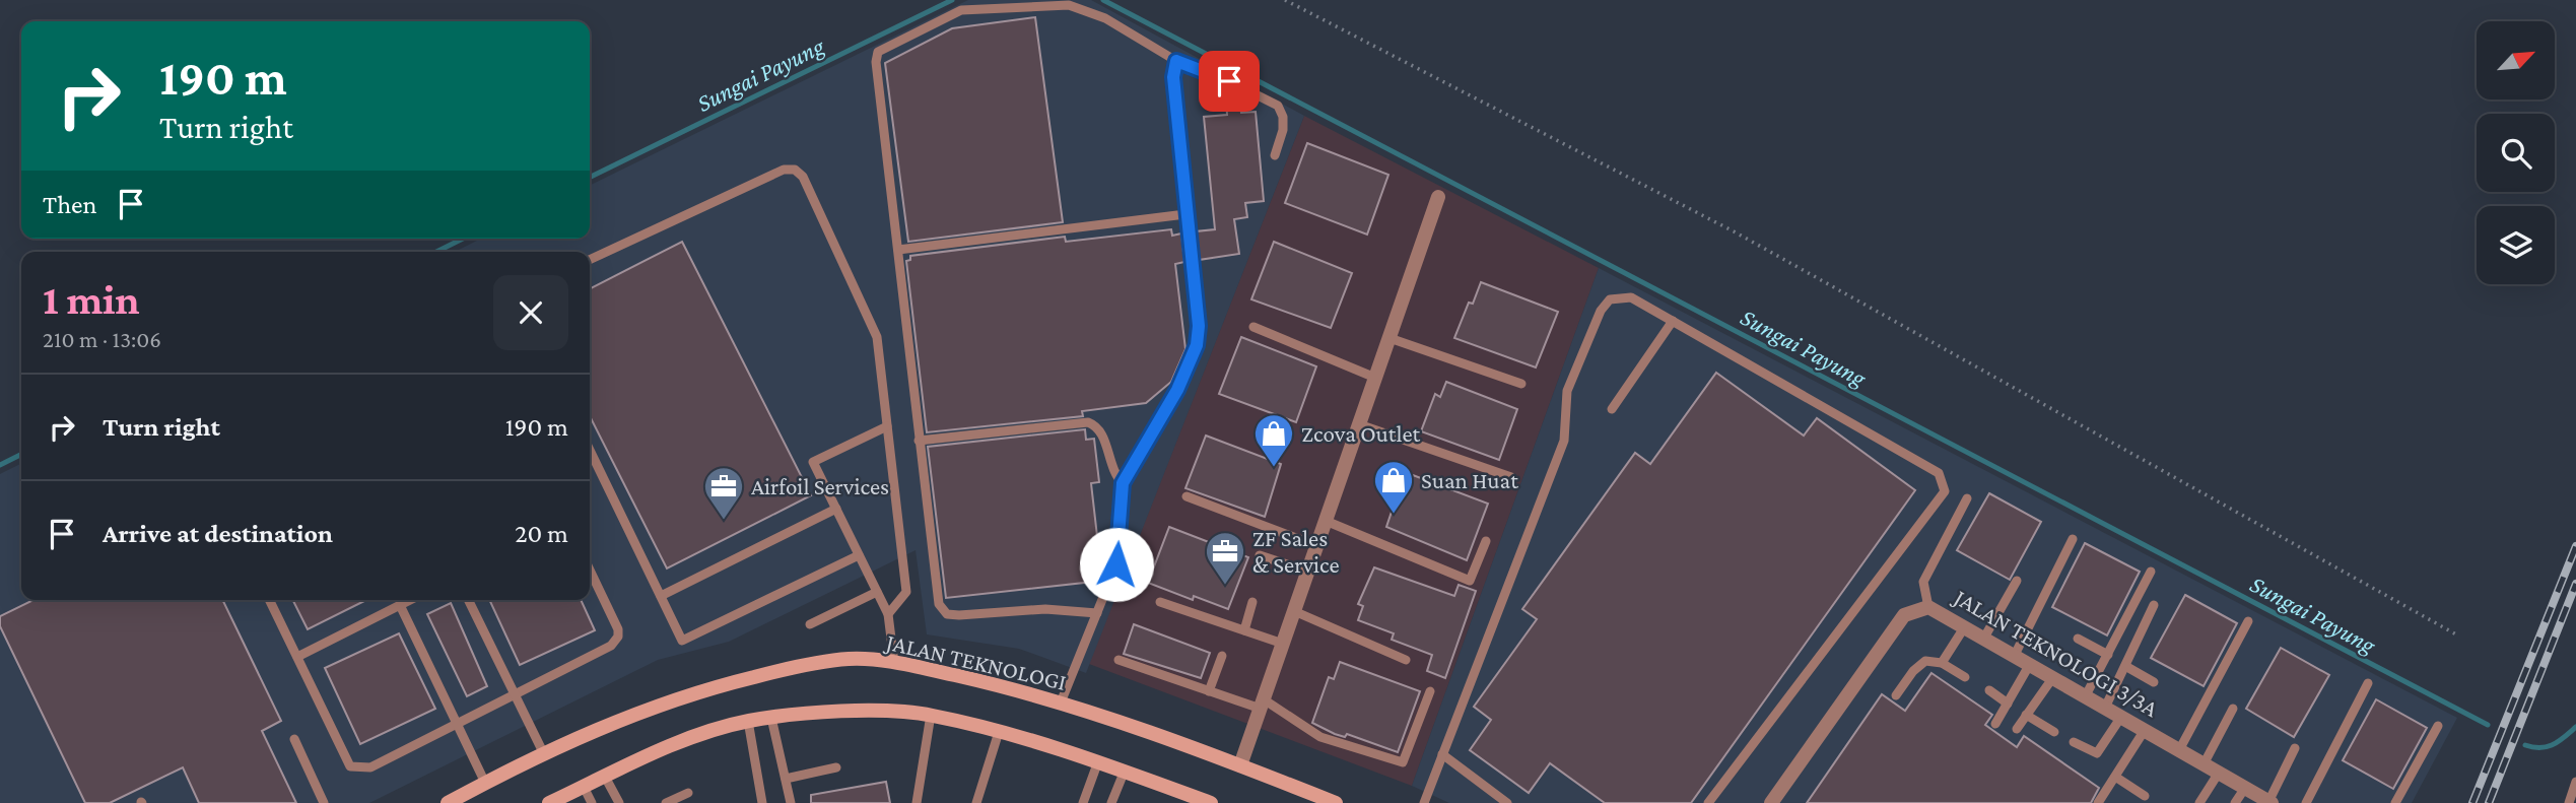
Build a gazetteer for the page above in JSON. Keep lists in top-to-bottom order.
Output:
{
  "streets": {
    "street": ["JALAN TEKNOLOGI 3/3A", "JALAN TEKNOLOGI"]
  },
  "water": ["Sungai Payung"],
  "places": {
    "shop": ["Zcova Outlet", "Suan Huat"],
    "office": ["Airfoil Services", "ZF Sales & Service"]
  },
  "north": "top right",
  "page": {
    "turn": ["190 m", "Turn right"],
    "then": "Then",
    "heading": ["1 min", "210 m · 13:06"],
    "list": [
      {
        "name": "Turn right",
        "value": "190 m"
      },
      {
        "name": "Arrive at destination",
        "value": "20 m"
      }
    ]
  }
}
